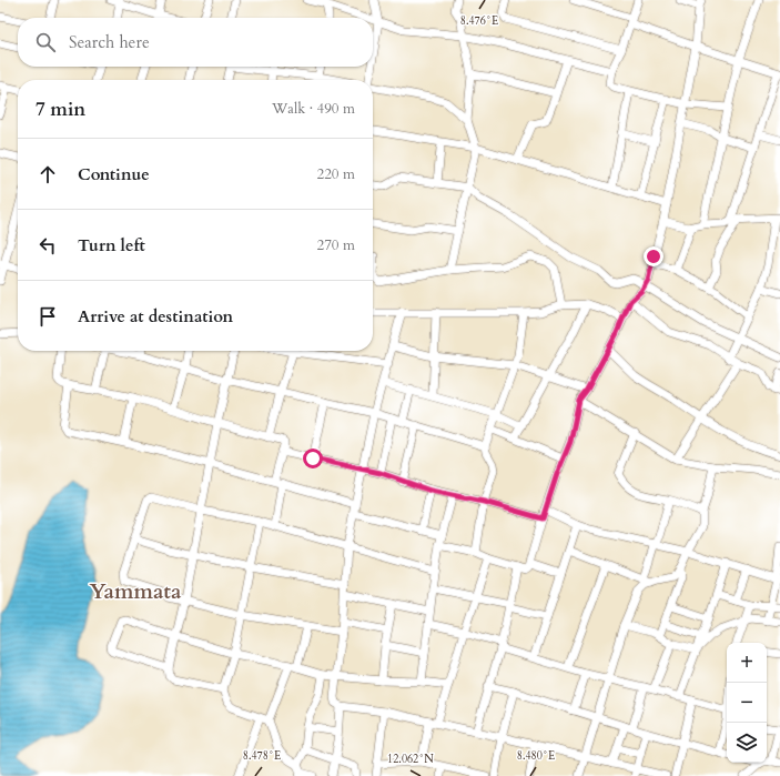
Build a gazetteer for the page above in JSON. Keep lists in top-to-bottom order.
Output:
{
  "districts": ["Yammata"],
  "page": {
    "search": "Search here",
    "heading": ["7 min", "Walk · 490 m"],
    "list": [
      ["Continue", "220 m"],
      ["Turn left", "270 m"],
      "Arrive at destination"
    ],
    "map_buttons": ["+", "−"]
  },
  "coordinates": [
    "8.476°E",
    "8.478°E",
    "8.480°E",
    "12.062°N"
  ]
}
